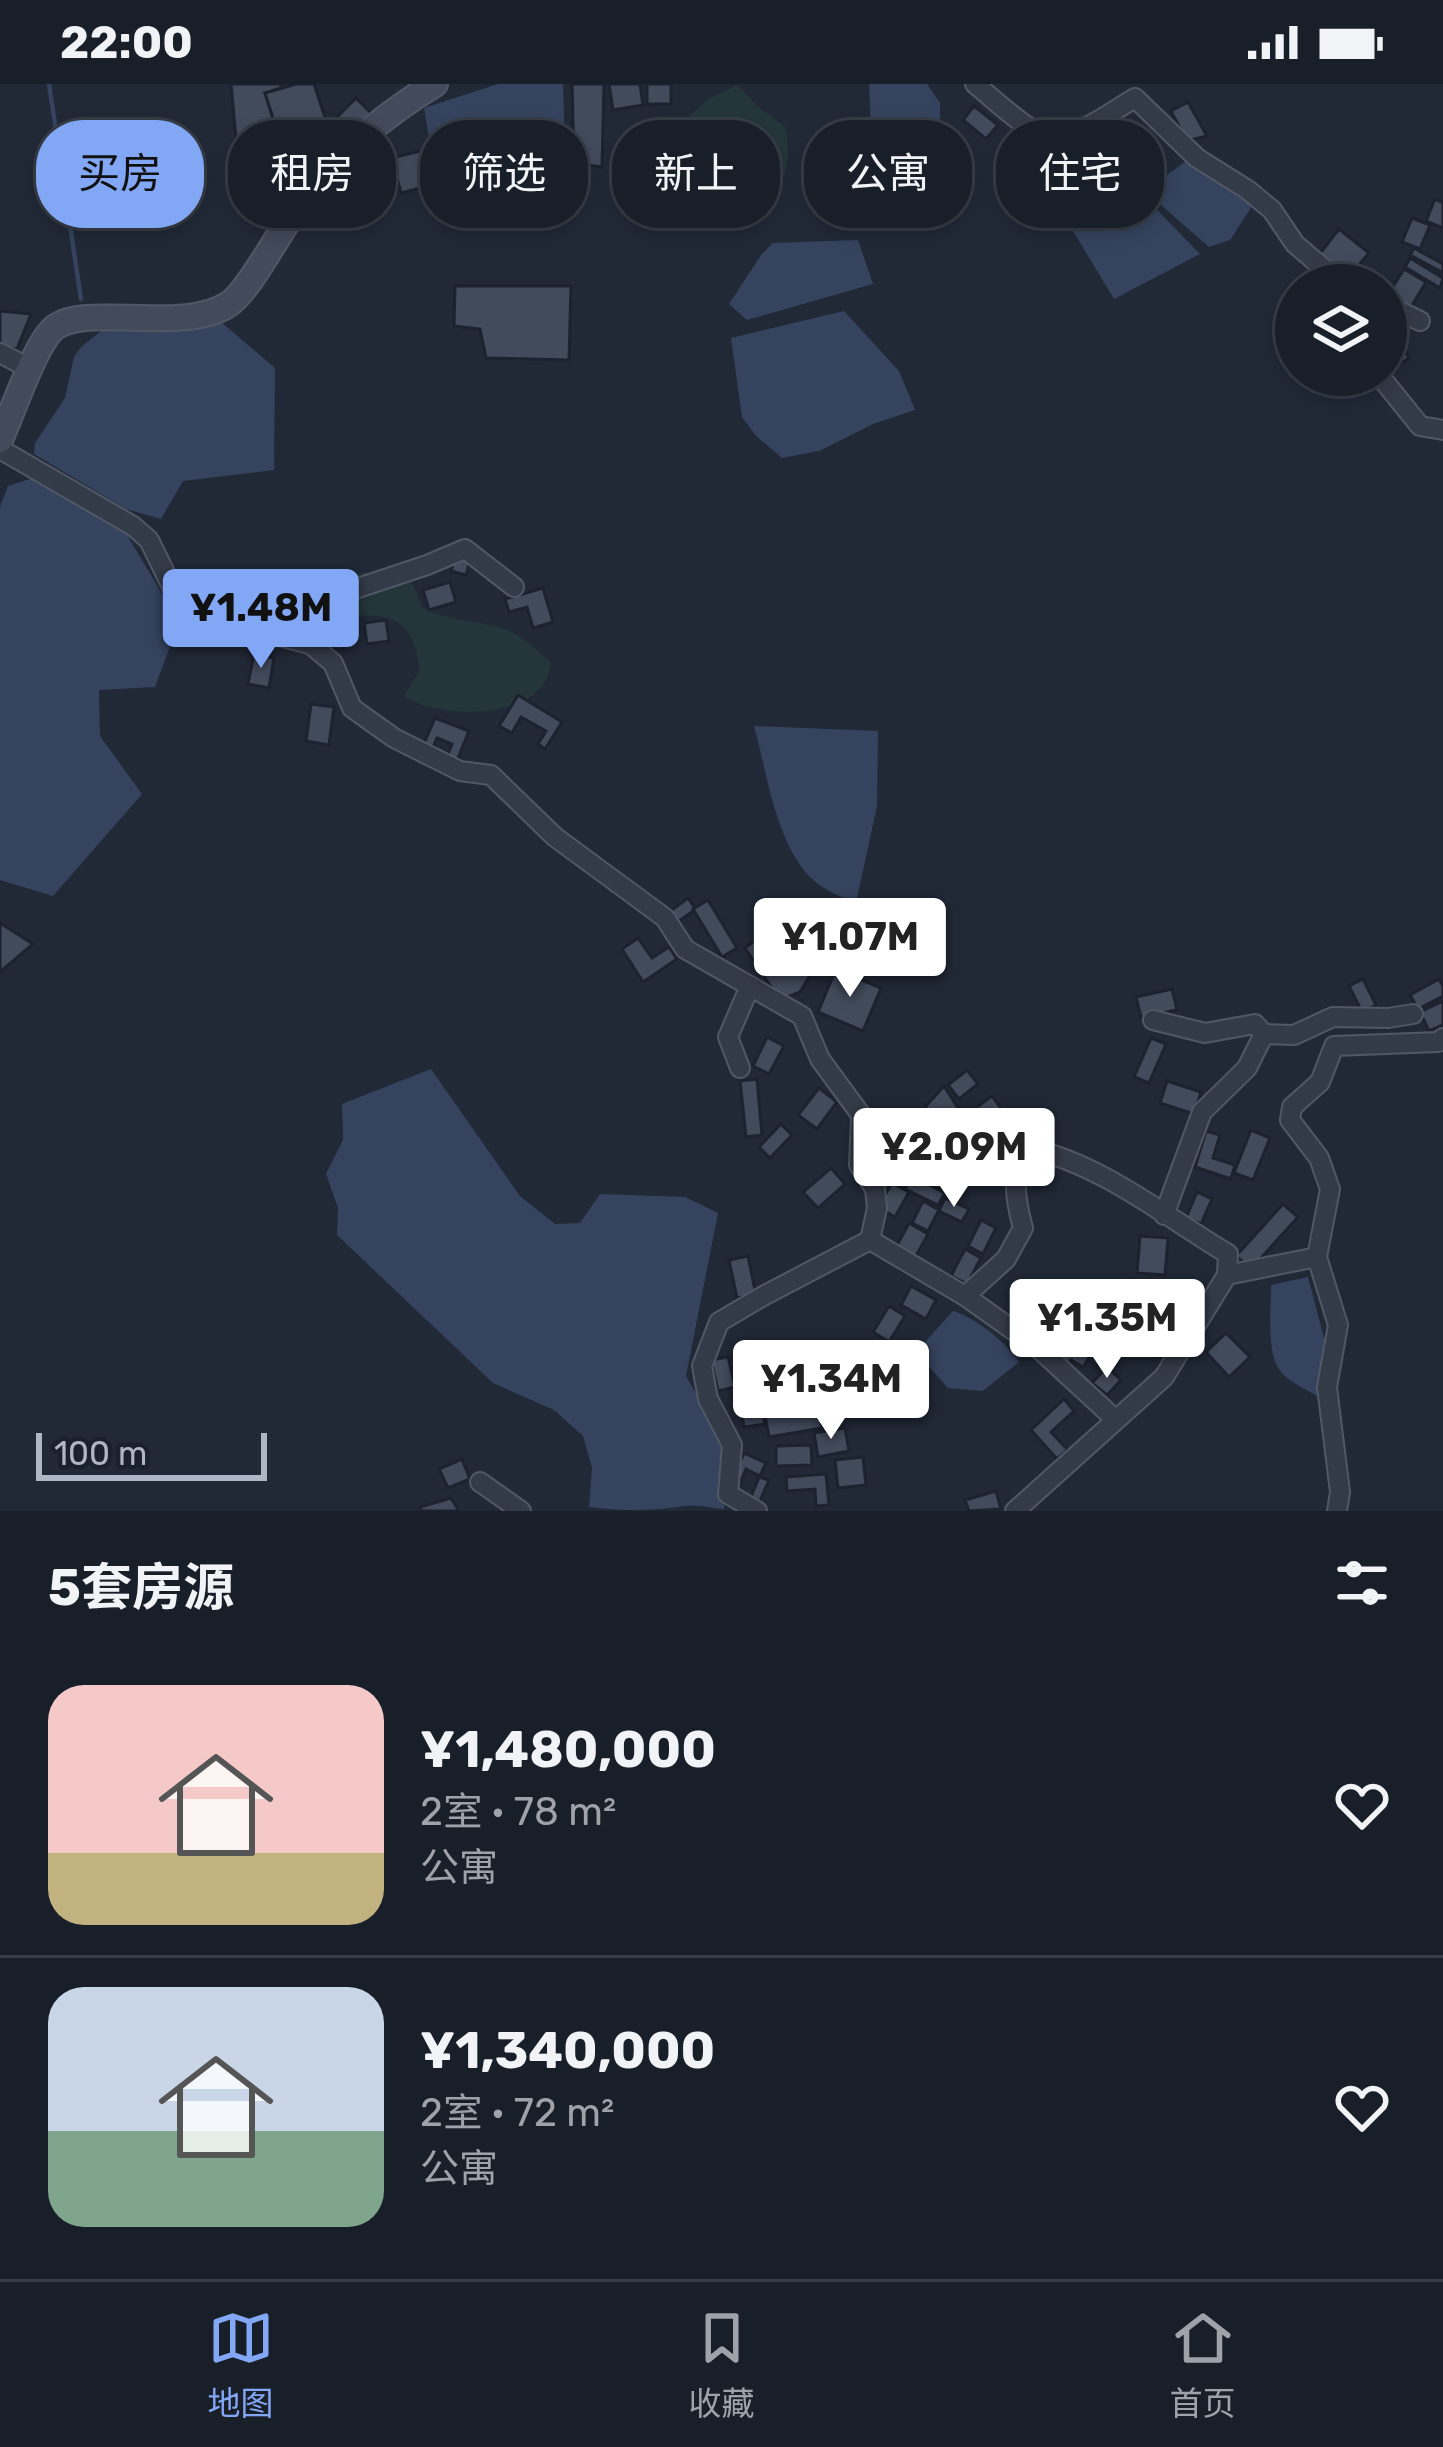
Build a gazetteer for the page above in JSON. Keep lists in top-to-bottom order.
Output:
{
  "scale_bar": "100 m",
  "page": {
    "status": "22:00",
    "chip": [
      "买房",
      "租房",
      "筛选",
      "新上",
      "公寓",
      "住宅"
    ],
    "price": [
      "¥1.48M",
      "¥1.07M",
      "¥2.09M",
      "¥1.35M",
      "¥1.34M"
    ],
    "scale": "100 m",
    "heading": "5套房源",
    "list": [
      {
        "name": "¥1,480,000",
        "note": "2室 · 78 m² · 公寓"
      },
      {
        "name": "¥1,340,000",
        "note": "2室 · 72 m² · 公寓"
      }
    ],
    "tabs": ["地图", "收藏", "首页"]
  }
}
